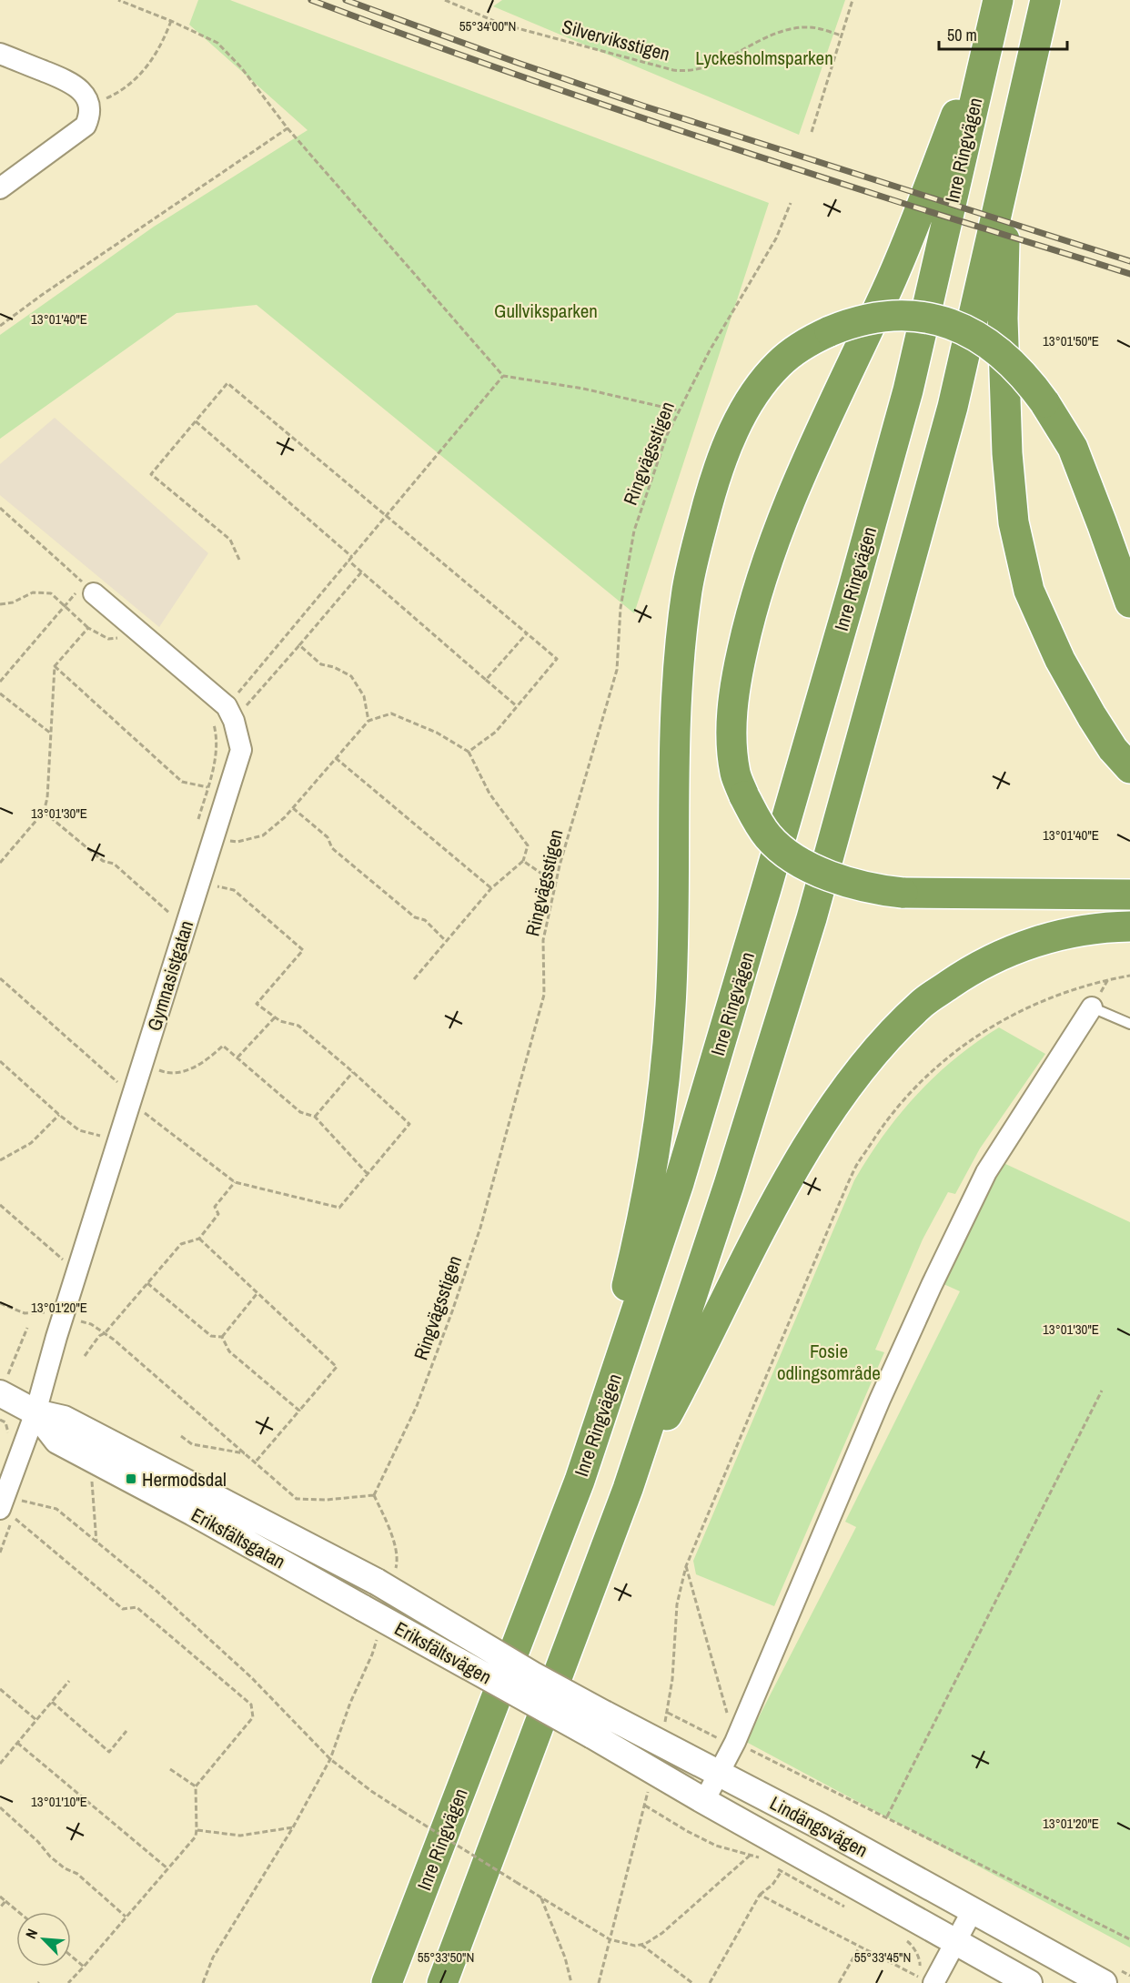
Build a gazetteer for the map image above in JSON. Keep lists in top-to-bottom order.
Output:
{
  "streets": {
    "highway": ["Inre Ringvägen"],
    "street": [
      "Gymnasistgatan",
      "Eriksfältsgatan",
      "Eriksfältsvägen",
      "Lindängsvägen"
    ],
    "path": ["Silverviksstigen", "Ringvägsstigen"]
  },
  "crossings": [
    ["Gymnasistgatan", "Eriksfältsgatan"],
    ["Eriksfältsgatan", "Eriksfältsvägen"],
    ["Eriksfältsvägen", "Lindängsvägen"]
  ],
  "parks": ["Lyckesholmsparken", "Gullviksparken", "Fosie odlingsområde"],
  "places": {
    "transit": ["Hermodsdal"]
  },
  "scale_bar": "50 m",
  "north": "top left",
  "coordinates": [
    "55°34'00\"N",
    "13°01'40\"E",
    "13°01'50\"E",
    "13°01'30\"E",
    "13°01'20\"E",
    "13°01'10\"E",
    "55°33'50\"N",
    "55°33'45\"N"
  ]
}
